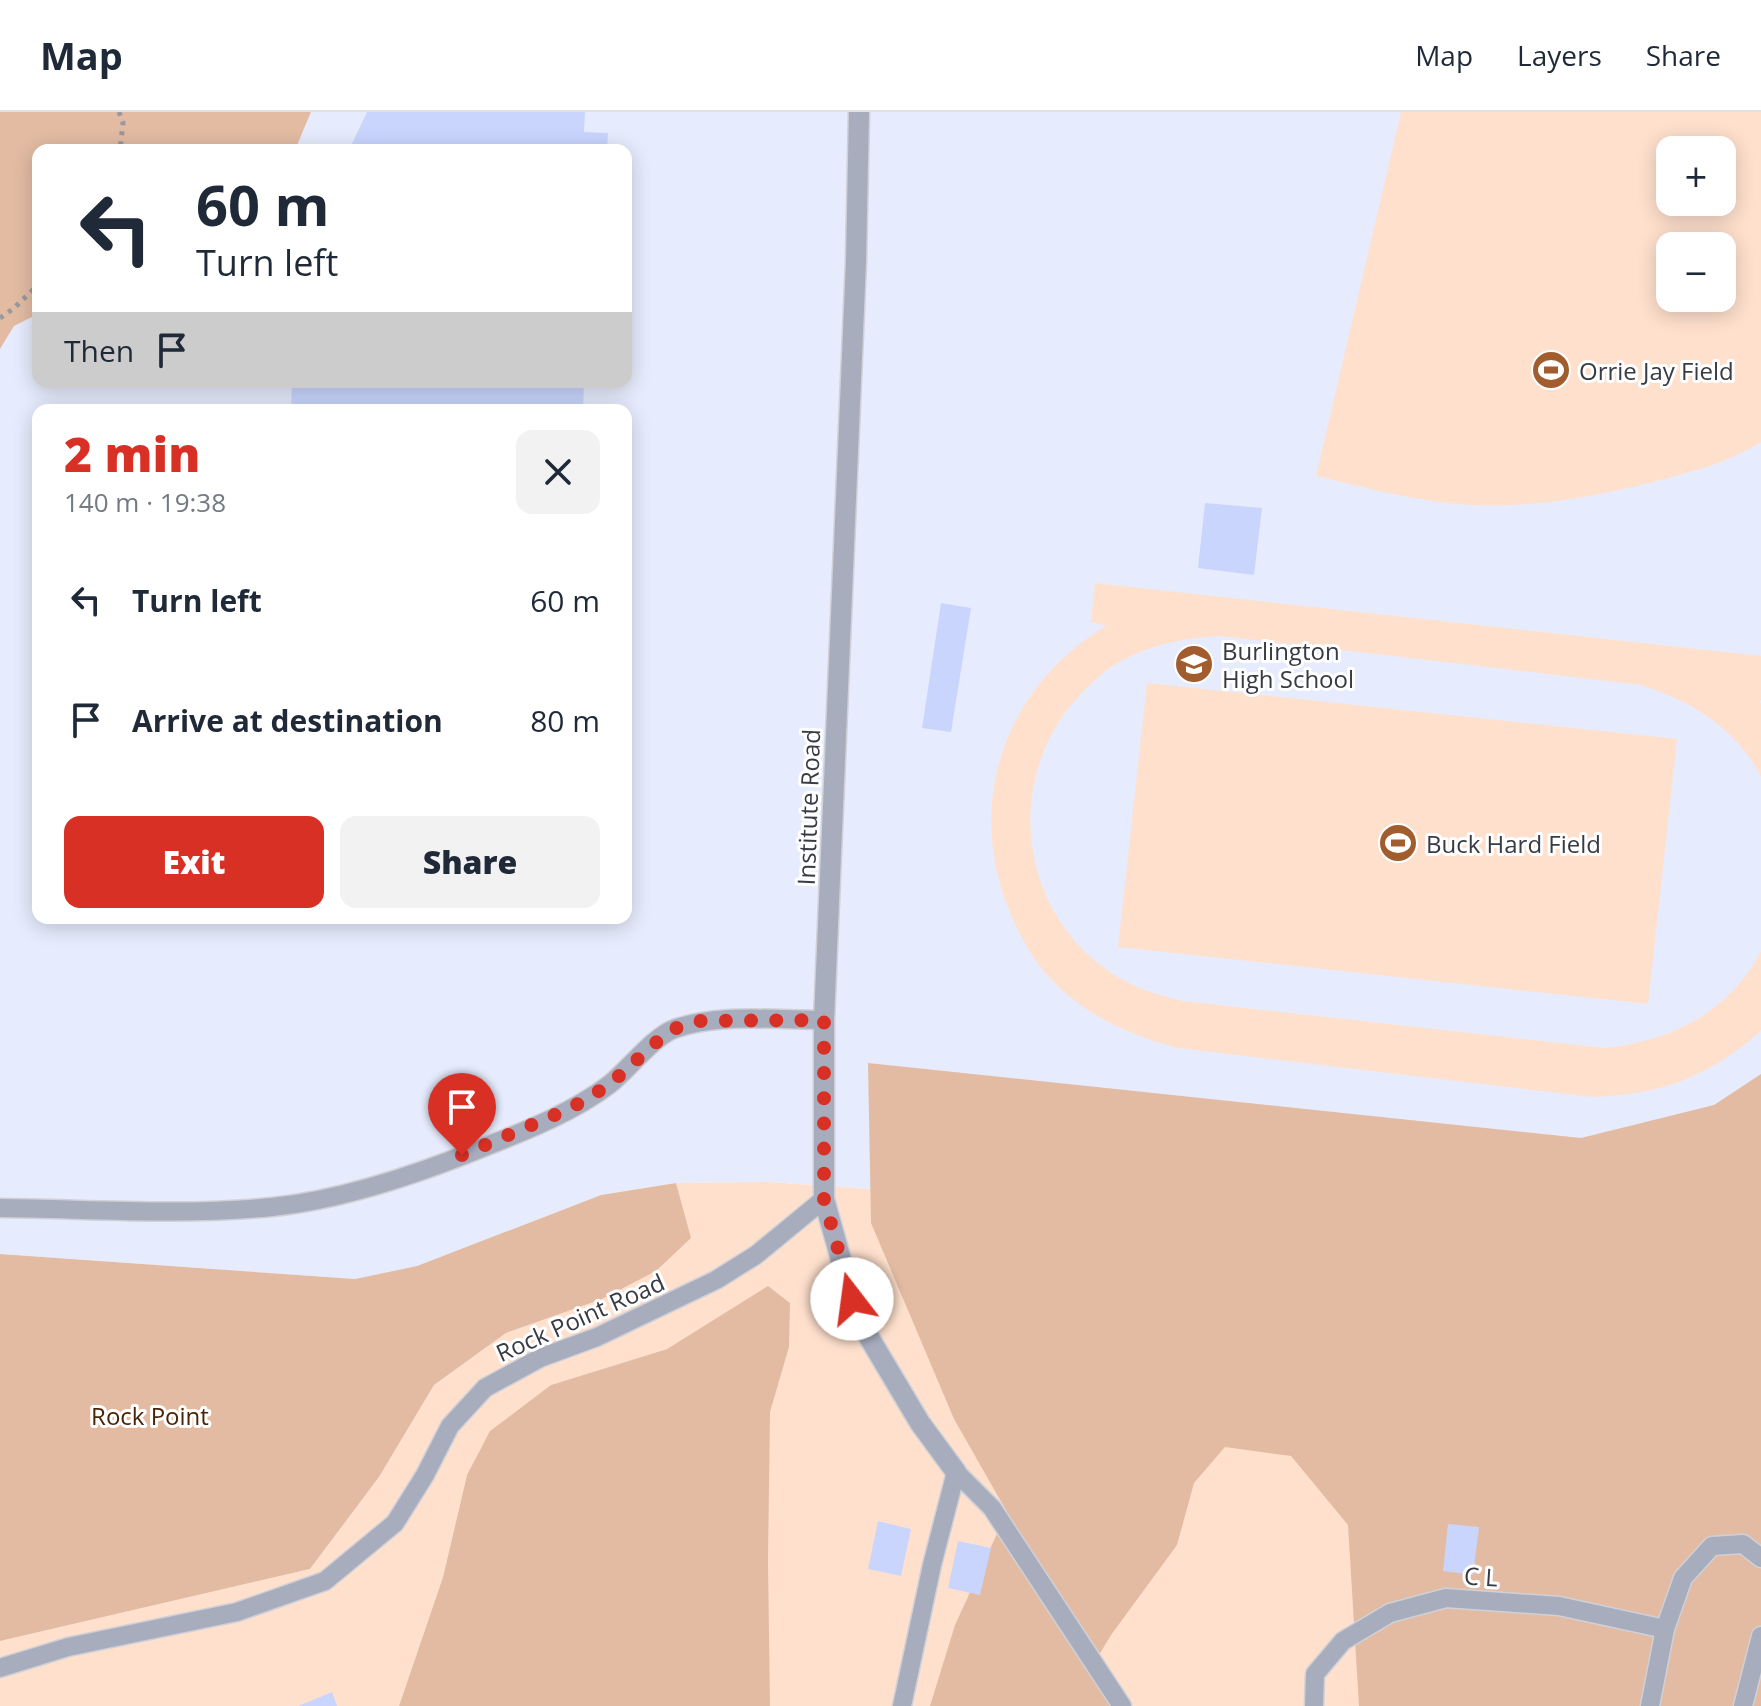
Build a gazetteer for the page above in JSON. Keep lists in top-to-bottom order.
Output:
{
  "streets": {
    "street": ["Institute Road"],
    "lane": ["Rock Point Road", "C L"]
  },
  "crossings": [
    ["Institute Road", "Rock Point Road"]
  ],
  "parks": ["Rock Point"],
  "places": {
    "sports": ["Orrie Jay Field", "Buck Hard Field"],
    "school or university": ["Burlington High School"]
  },
  "page": {
    "header": "Map",
    "nav": ["Map", "Layers", "Share"],
    "map_buttons": ["+", "−"],
    "turn": ["60 m", "Turn left"],
    "then": "Then",
    "heading": ["2 min", "140 m · 19:38"],
    "list": [
      {
        "name": "Turn left",
        "value": "60 m"
      },
      {
        "name": "Arrive at destination",
        "value": "80 m"
      }
    ],
    "buttons": ["Exit", "Share"]
  }
}
